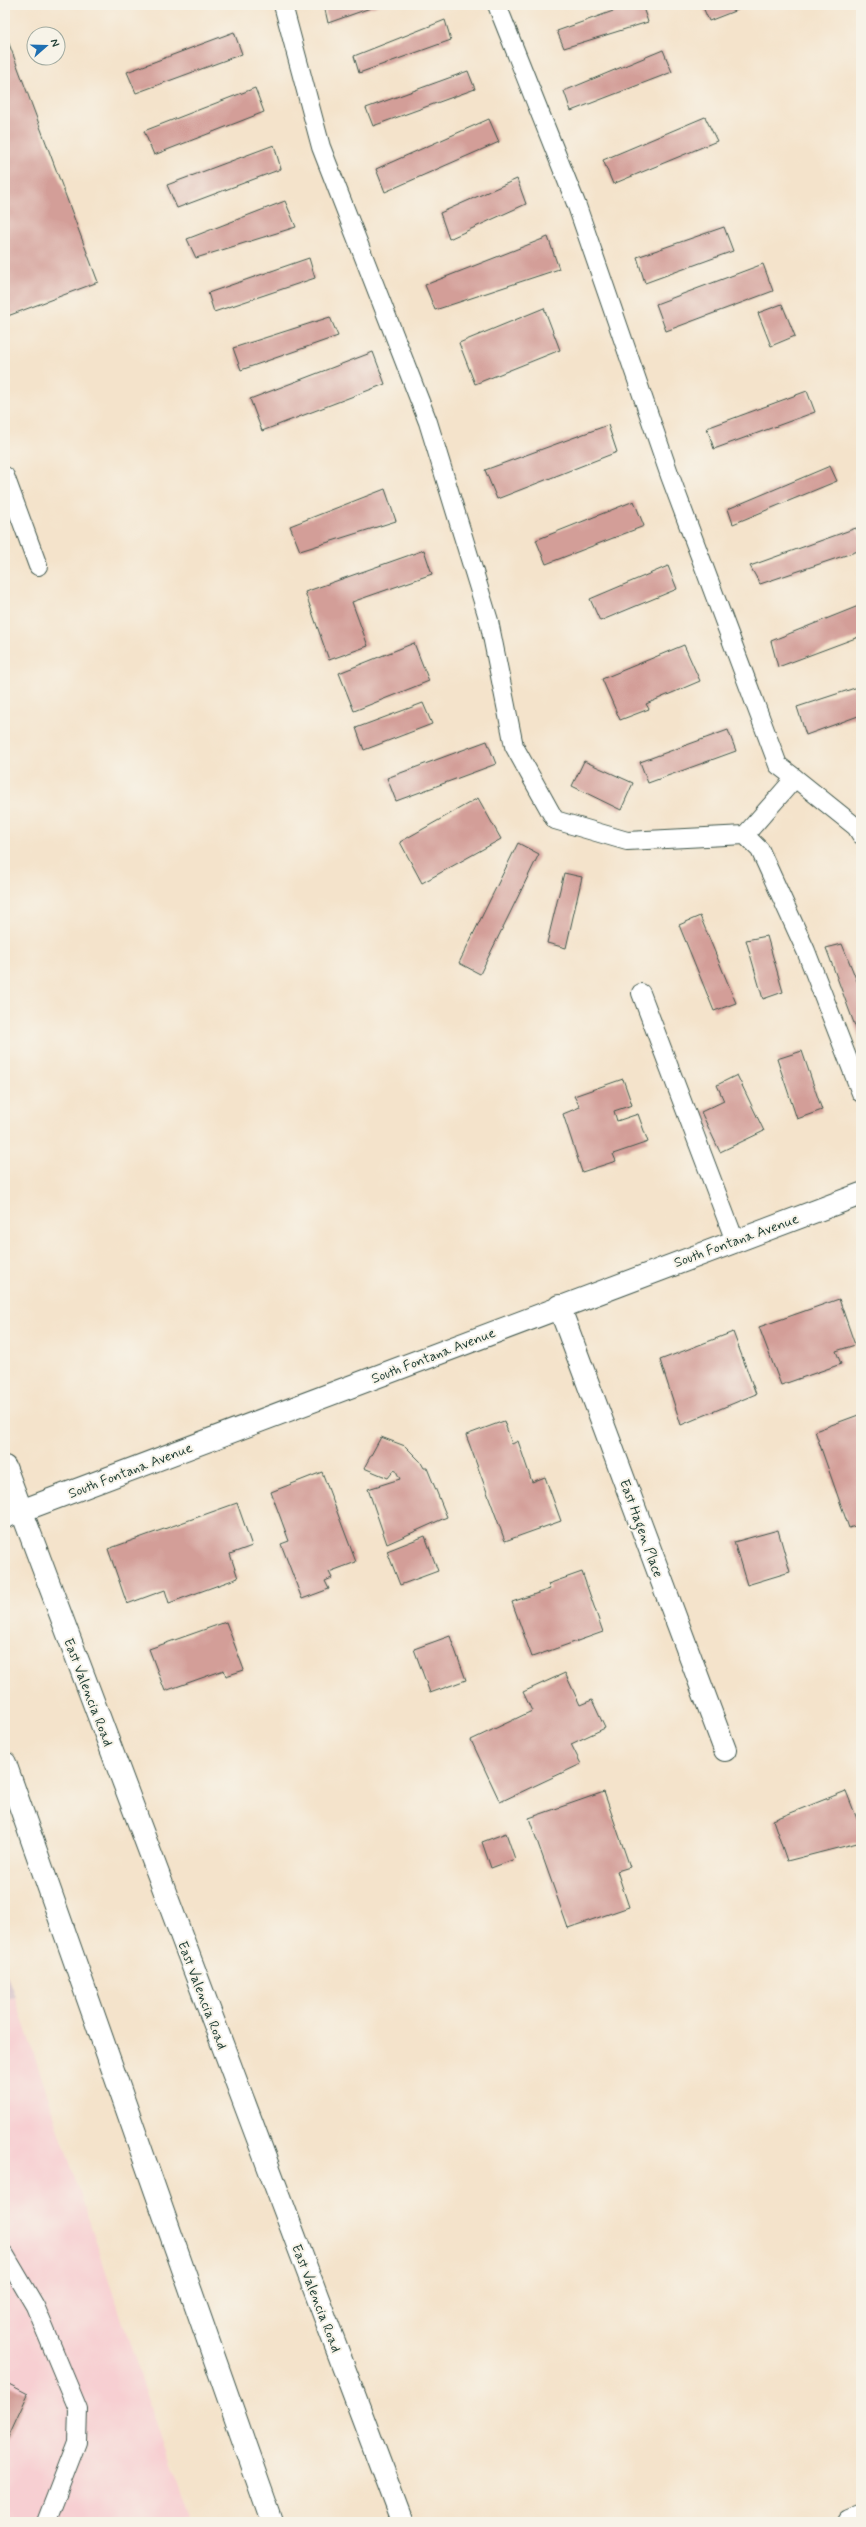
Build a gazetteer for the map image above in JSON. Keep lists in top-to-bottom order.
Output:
{
  "streets": {
    "main road": ["South Fontana Avenue", "East Hagen Place", "East Valencia Road"]
  },
  "crossings": [
    ["South Fontana Avenue", "East Hagen Place"],
    ["South Fontana Avenue", "East Valencia Road"]
  ],
  "north": "right"
}
